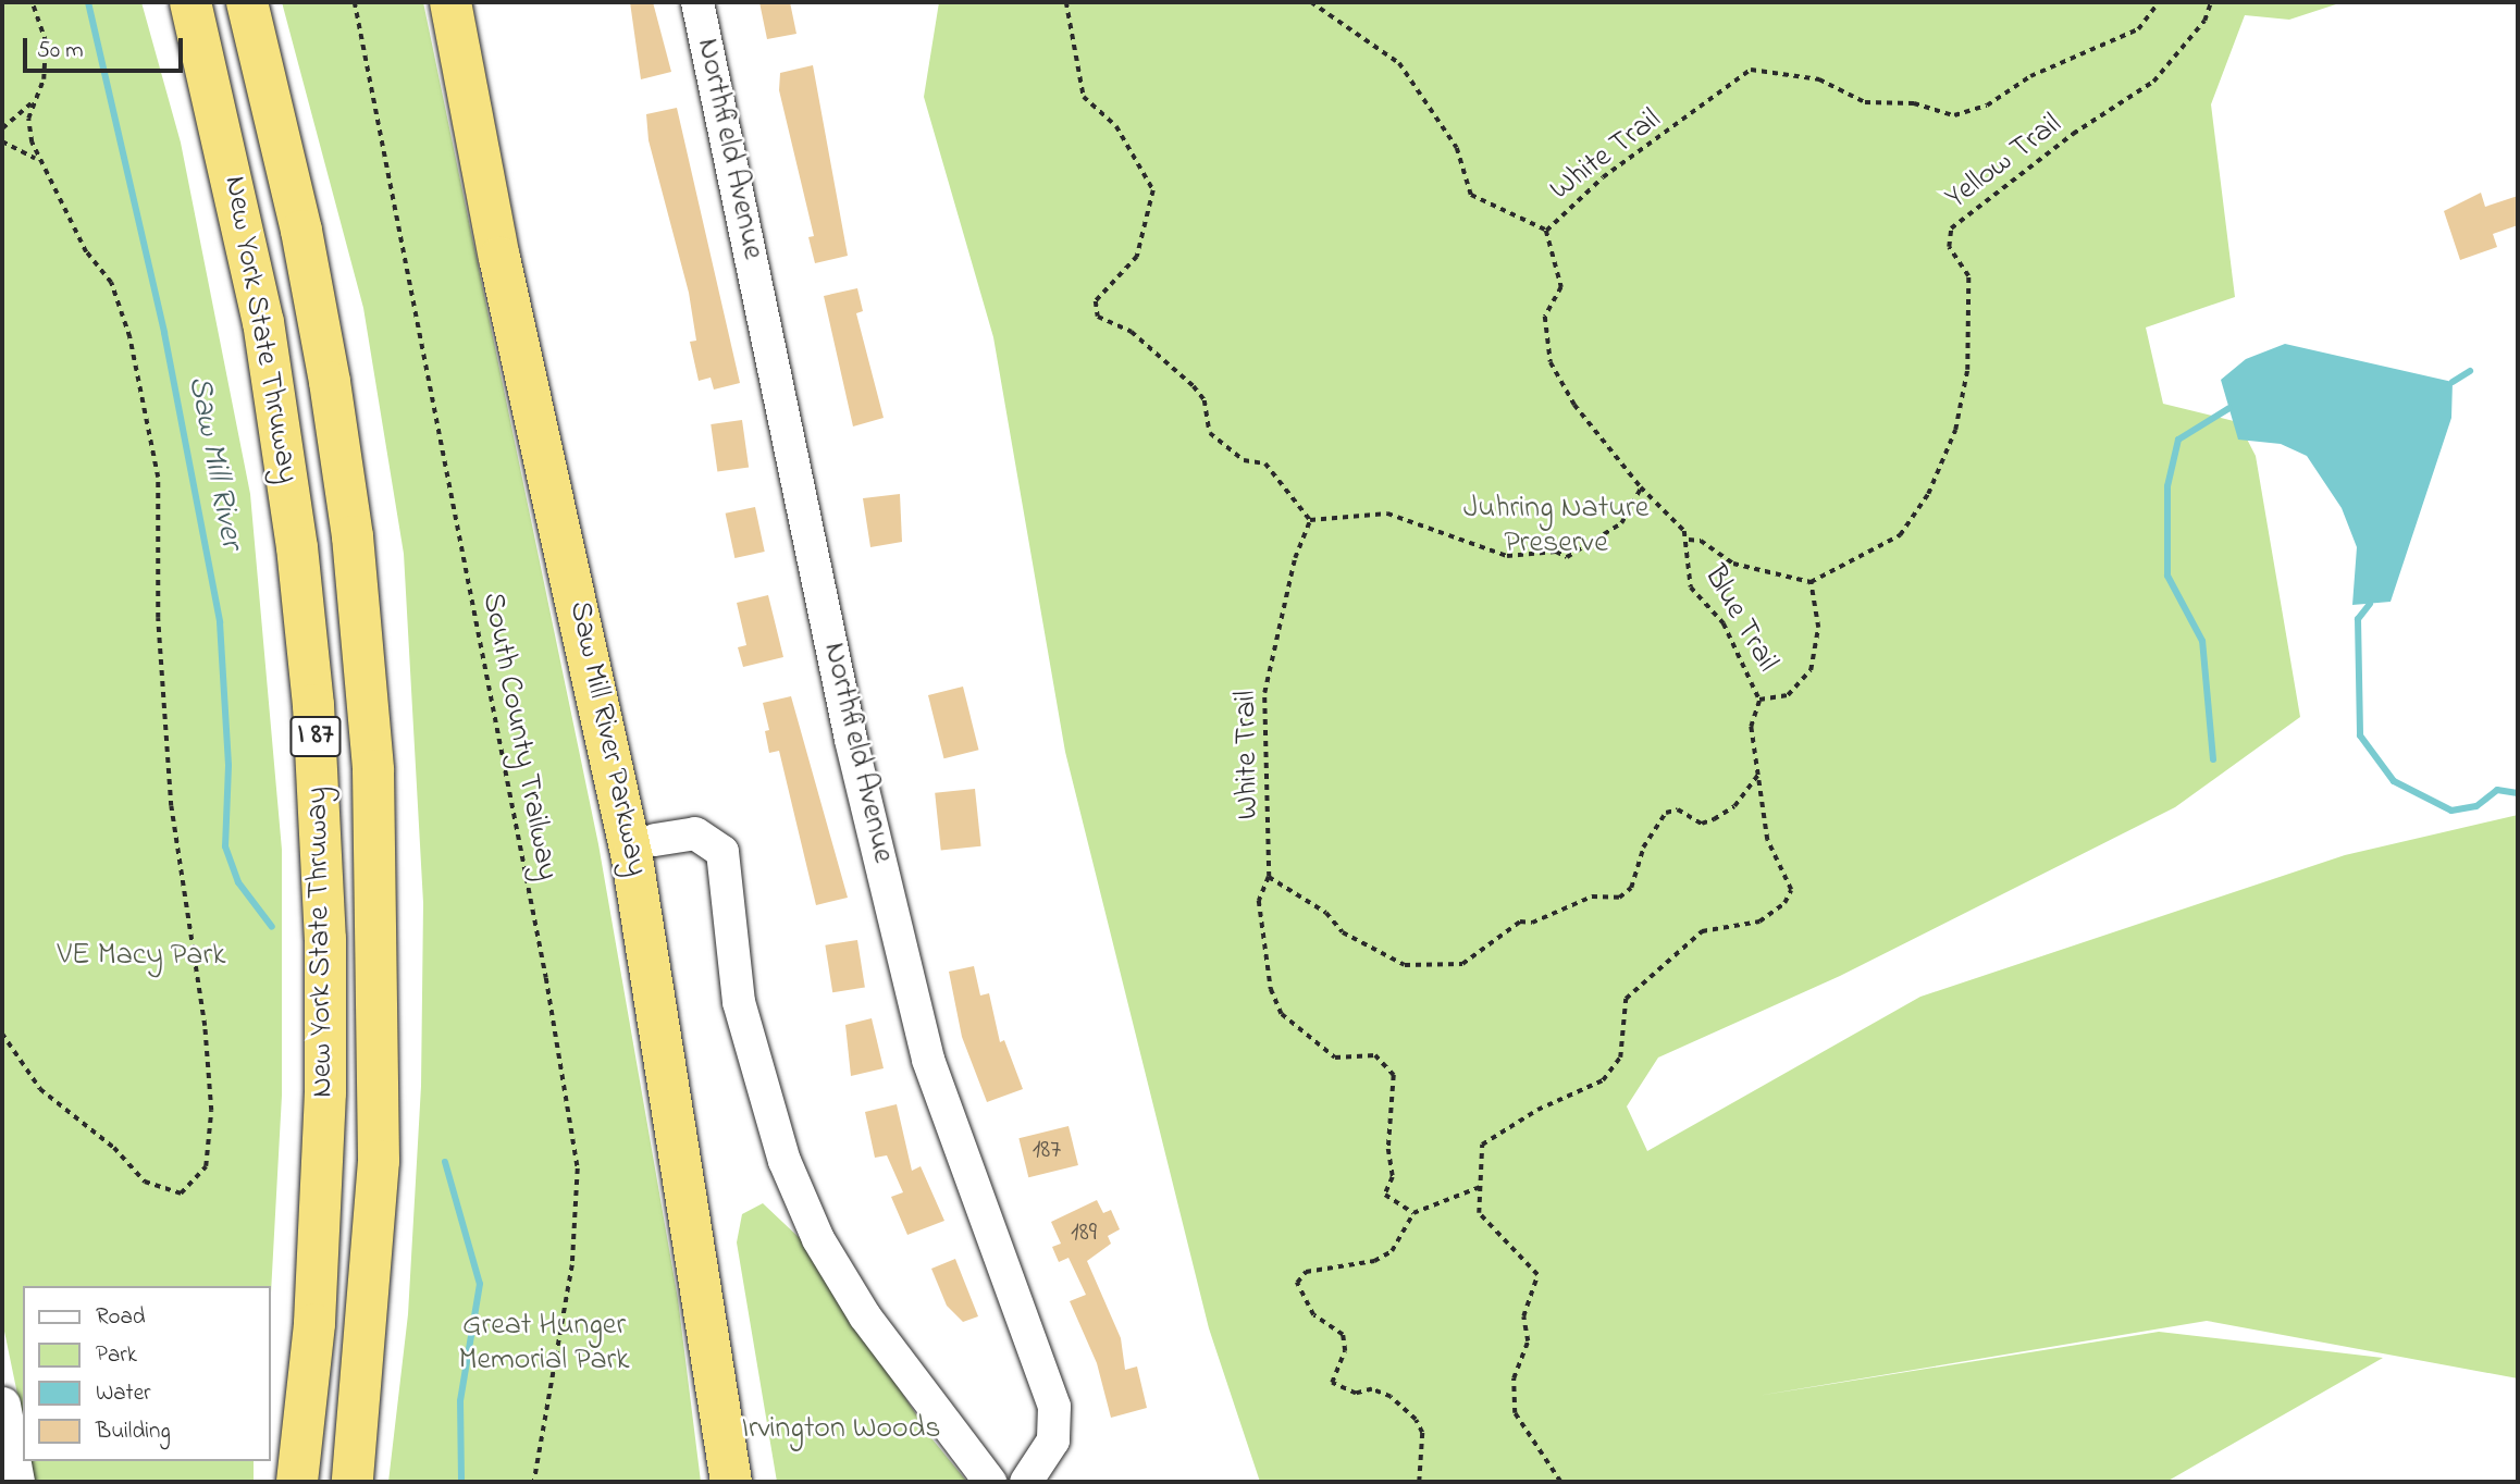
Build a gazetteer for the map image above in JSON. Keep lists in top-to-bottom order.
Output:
{
  "streets": {
    "highway": ["New York State Thruway", "I 87", "Saw Mill River Parkway"],
    "street": ["Northfield Avenue"],
    "path": [
      "White Trail",
      "Yellow Trail",
      "Blue Trail",
      "South County Trailway"
    ]
  },
  "crossings": [
    ["White Trail", "Blue Trail"]
  ],
  "water": ["Saw Mill River"],
  "parks": [
    "Juhring Nature Preserve",
    "VE Macy Park",
    "Great Hunger Memorial Park",
    "Irvington Woods"
  ],
  "house_numbers": ["187", "189"],
  "legend": [
    "Road",
    "Park",
    "Water",
    "Building"
  ],
  "scale_bar": "50 m"
}
